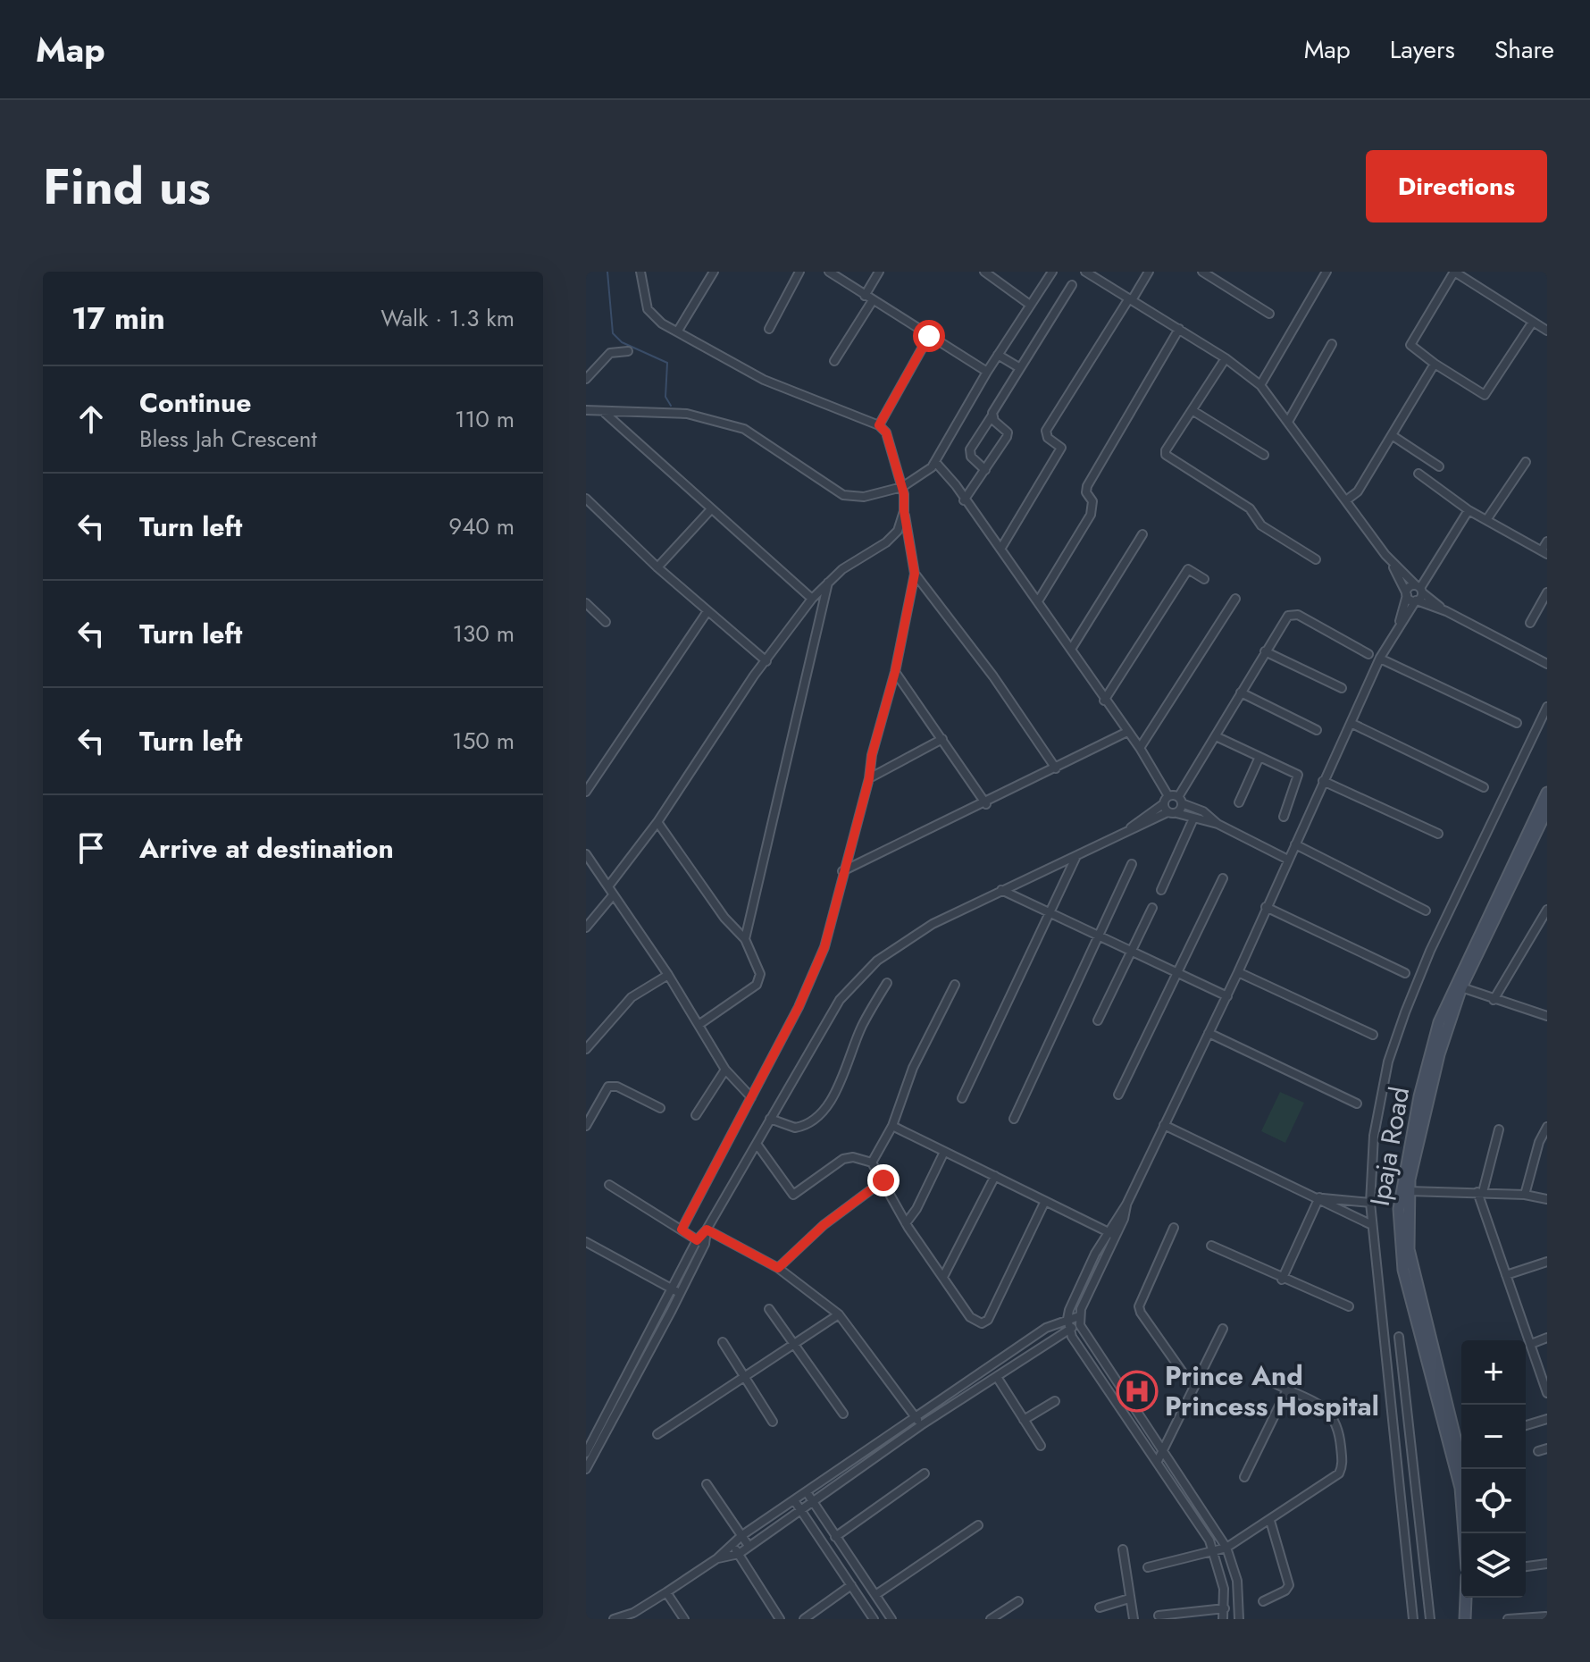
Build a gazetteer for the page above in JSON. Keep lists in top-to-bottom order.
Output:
{
  "streets": {
    "main road": ["Ipaja Road"]
  },
  "places": {
    "hospital": ["Prince And Princess Hospital"]
  },
  "page": {
    "header": "Map",
    "nav": ["Map", "Layers", "Share"],
    "title": "Find us",
    "buttons": "Directions",
    "heading": ["17 min", "Walk · 1.3 km"],
    "list": [
      ["Continue", "Bless Jah Crescent", "110 m"],
      ["Turn left", "940 m"],
      ["Turn left", "130 m"],
      ["Turn left", "150 m"],
      "Arrive at destination"
    ],
    "map_buttons": ["+", "−"]
  }
}
